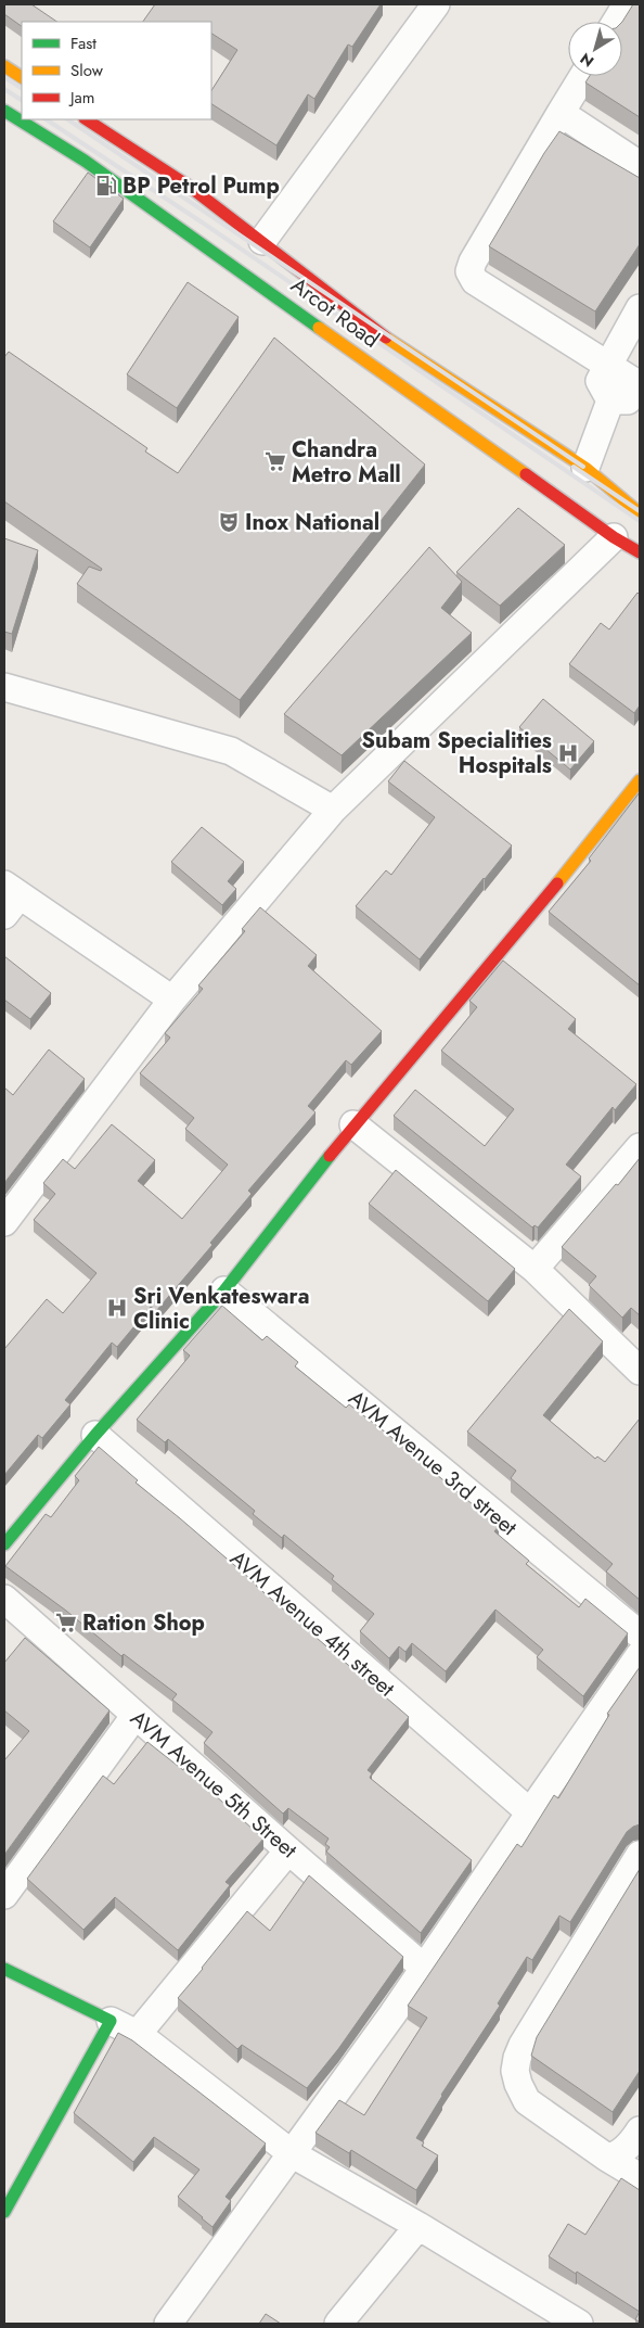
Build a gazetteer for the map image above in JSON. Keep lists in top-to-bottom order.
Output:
{
  "streets": {
    "main road": ["Arcot Road"],
    "street": ["AVM Avenue 3rd street", "AVM Avenue 4th street", "AVM Avenue 5th Street"]
  },
  "places": {
    "fuel station": ["BP Petrol Pump"],
    "supermarket": ["Chandra Metro Mall", "Ration Shop"],
    "theatre": ["Inox National"],
    "hospital": ["Subam Specialities Hospitals", "Sri Venkateswara Clinic"]
  },
  "legend": ["Fast", "Slow", "Jam"],
  "north": "bottom left"
}
